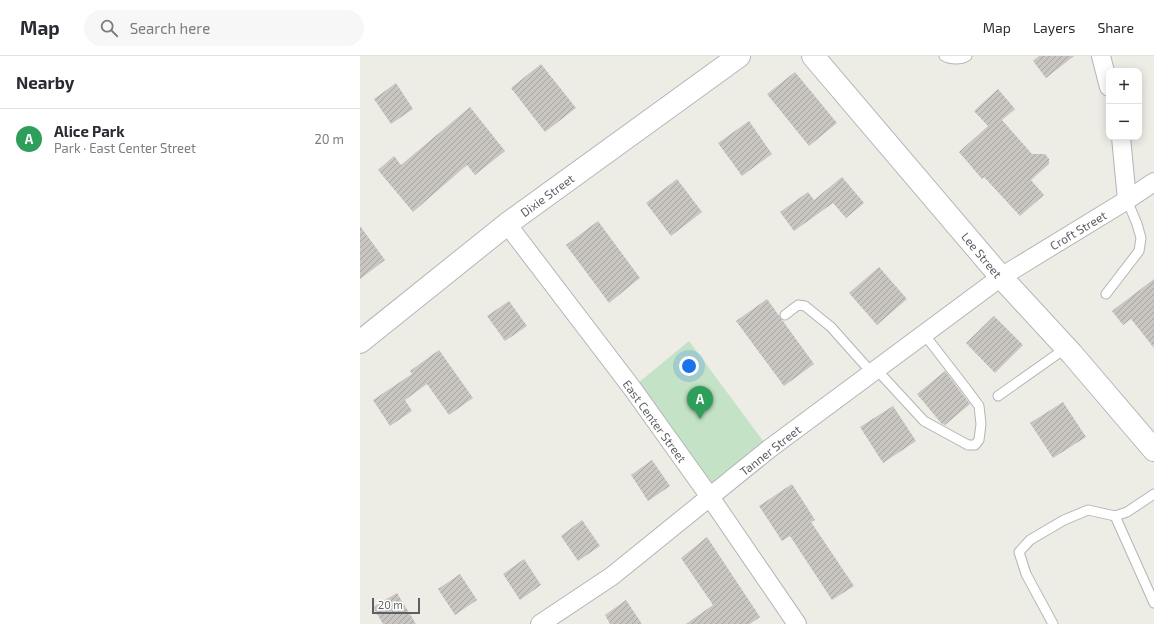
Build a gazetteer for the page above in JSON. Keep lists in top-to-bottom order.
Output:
{
  "streets": {
    "street": [
      "Dixie Street",
      "Croft Street",
      "Lee Street",
      "East Center Street",
      "Tanner Street"
    ]
  },
  "crossings": [
    ["Dixie Street", "East Center Street"],
    ["Croft Street", "Lee Street"],
    ["Croft Street", "Tanner Street"],
    ["Lee Street", "Tanner Street"],
    ["East Center Street", "Tanner Street"]
  ],
  "scale_bar": "20 m",
  "page": {
    "header": "Map",
    "search": "Search here",
    "nav": ["Map", "Layers", "Share"],
    "heading": "Nearby",
    "map_buttons": ["+", "−"],
    "list": [
      {
        "mark": "A",
        "name": "Alice Park",
        "note": "Park · East Center Street",
        "value": "20 m"
      }
    ],
    "pins": "A",
    "scale": "20 m"
  }
}
